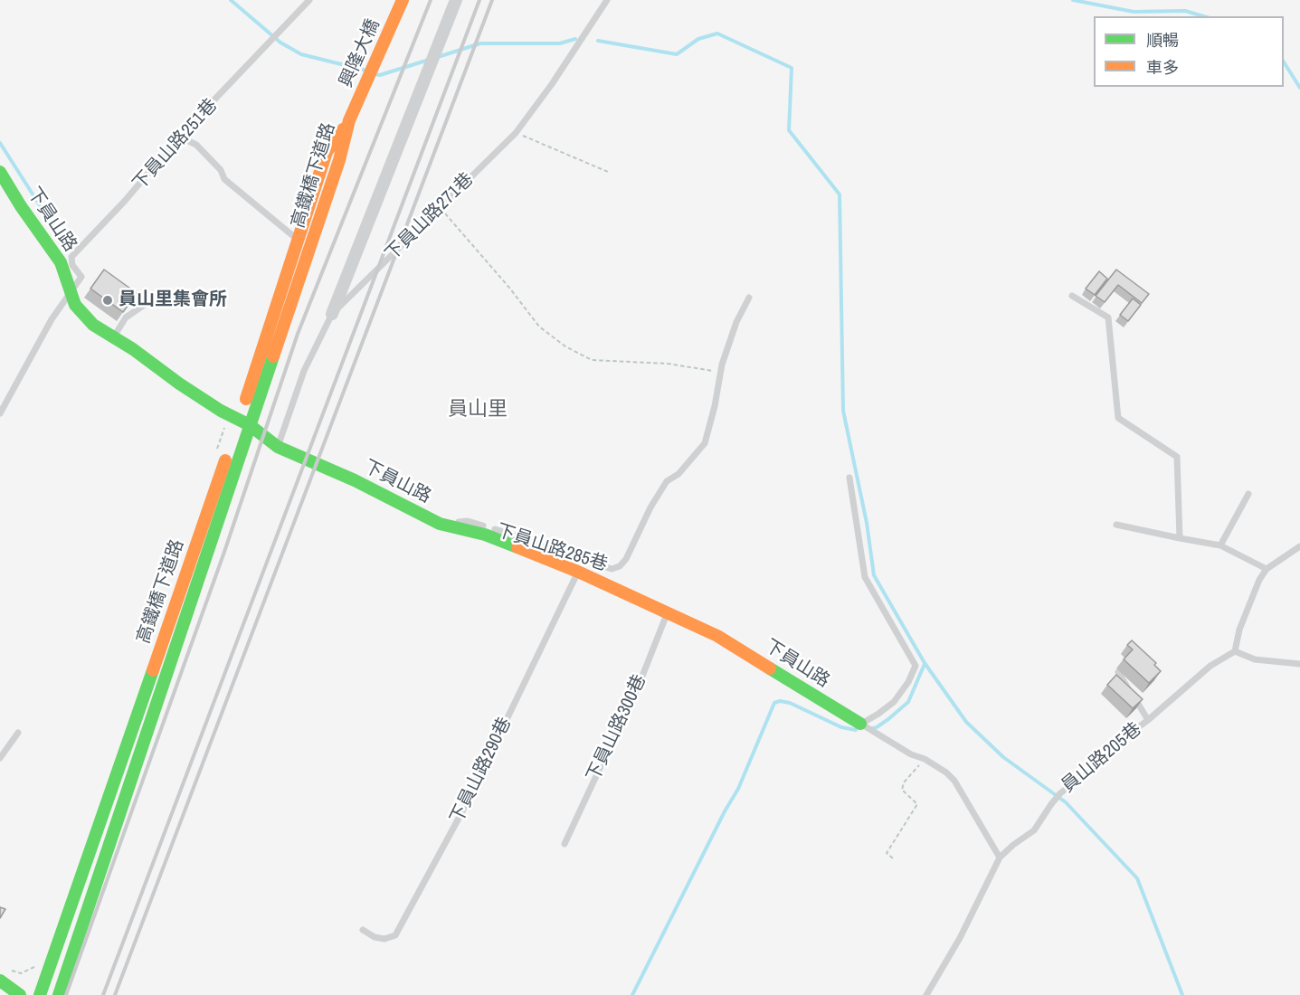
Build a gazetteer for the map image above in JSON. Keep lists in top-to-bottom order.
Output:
{
  "streets": {
    "street": ["興隆大橋", "高鐵橋下道路", "下員山路"],
    "lane": [
      "下員山路251巷",
      "下員山路271巷",
      "下員山路285巷",
      "下員山路300巷",
      "員山路205巷",
      "下員山路290巷"
    ]
  },
  "crossings": [
    ["興隆大橋", "高鐵橋下道路"],
    ["下員山路251巷", "下員山路"],
    ["高鐵橋下道路", "下員山路"],
    ["下員山路271巷", "下員山路"],
    ["下員山路", "下員山路285巷"],
    ["下員山路", "下員山路300巷"],
    ["下員山路", "下員山路290巷"]
  ],
  "districts": ["員山里"],
  "places": ["員山里集會所"],
  "legend": ["順暢", "車多"]
}
